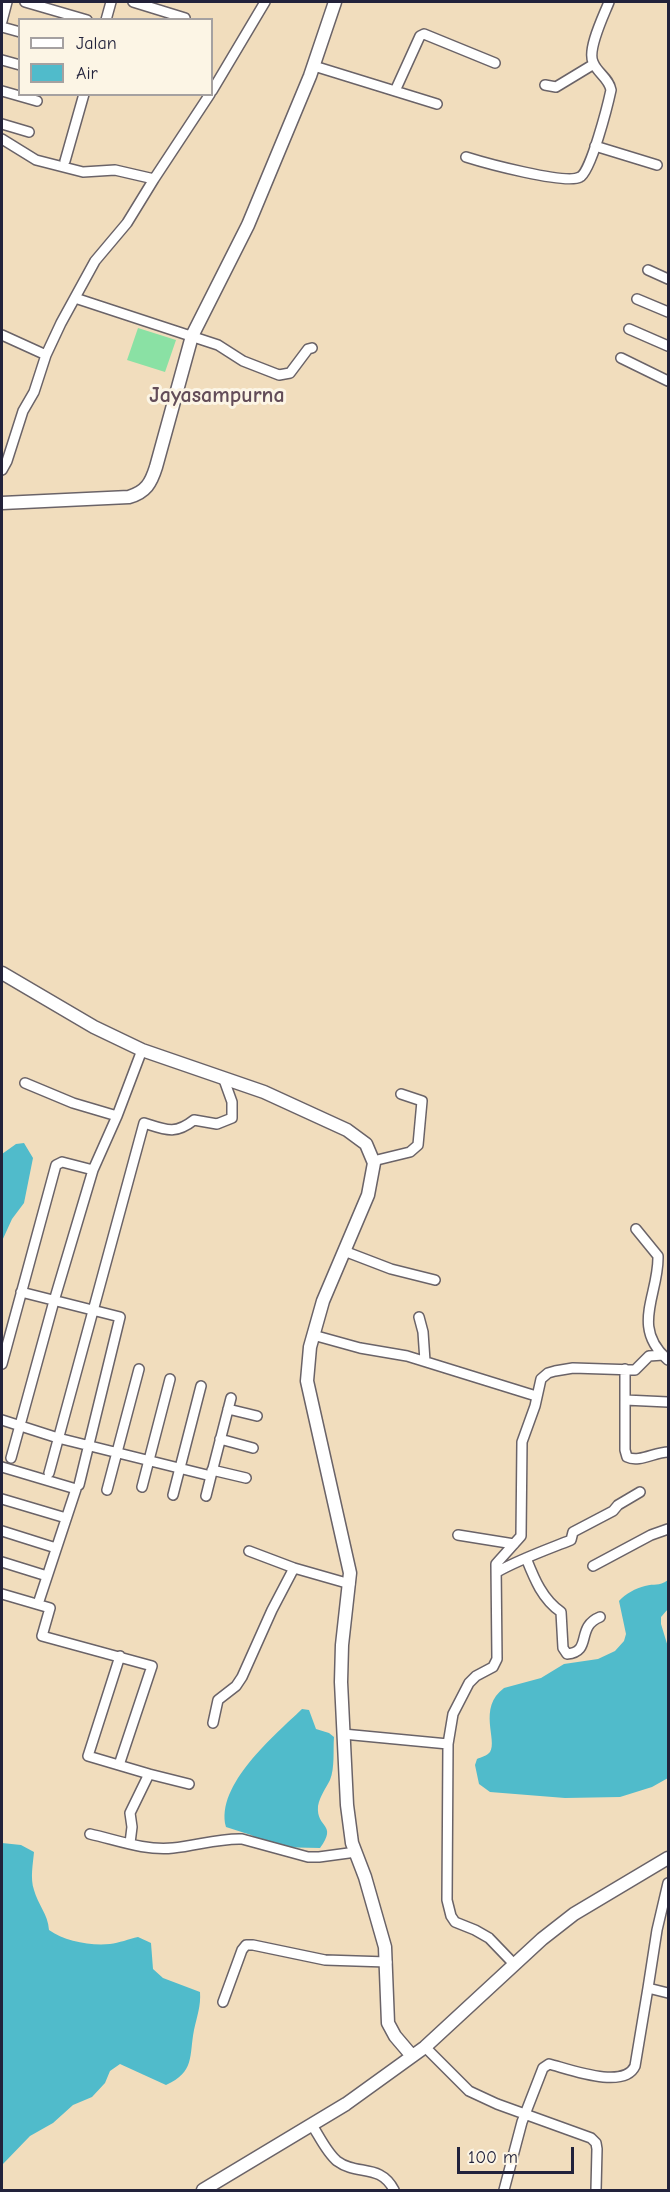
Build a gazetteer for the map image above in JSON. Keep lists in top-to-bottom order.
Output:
{
  "districts": ["Jayasampurna"],
  "legend": ["Jalan", "Air"],
  "scale_bar": "100 m"
}
